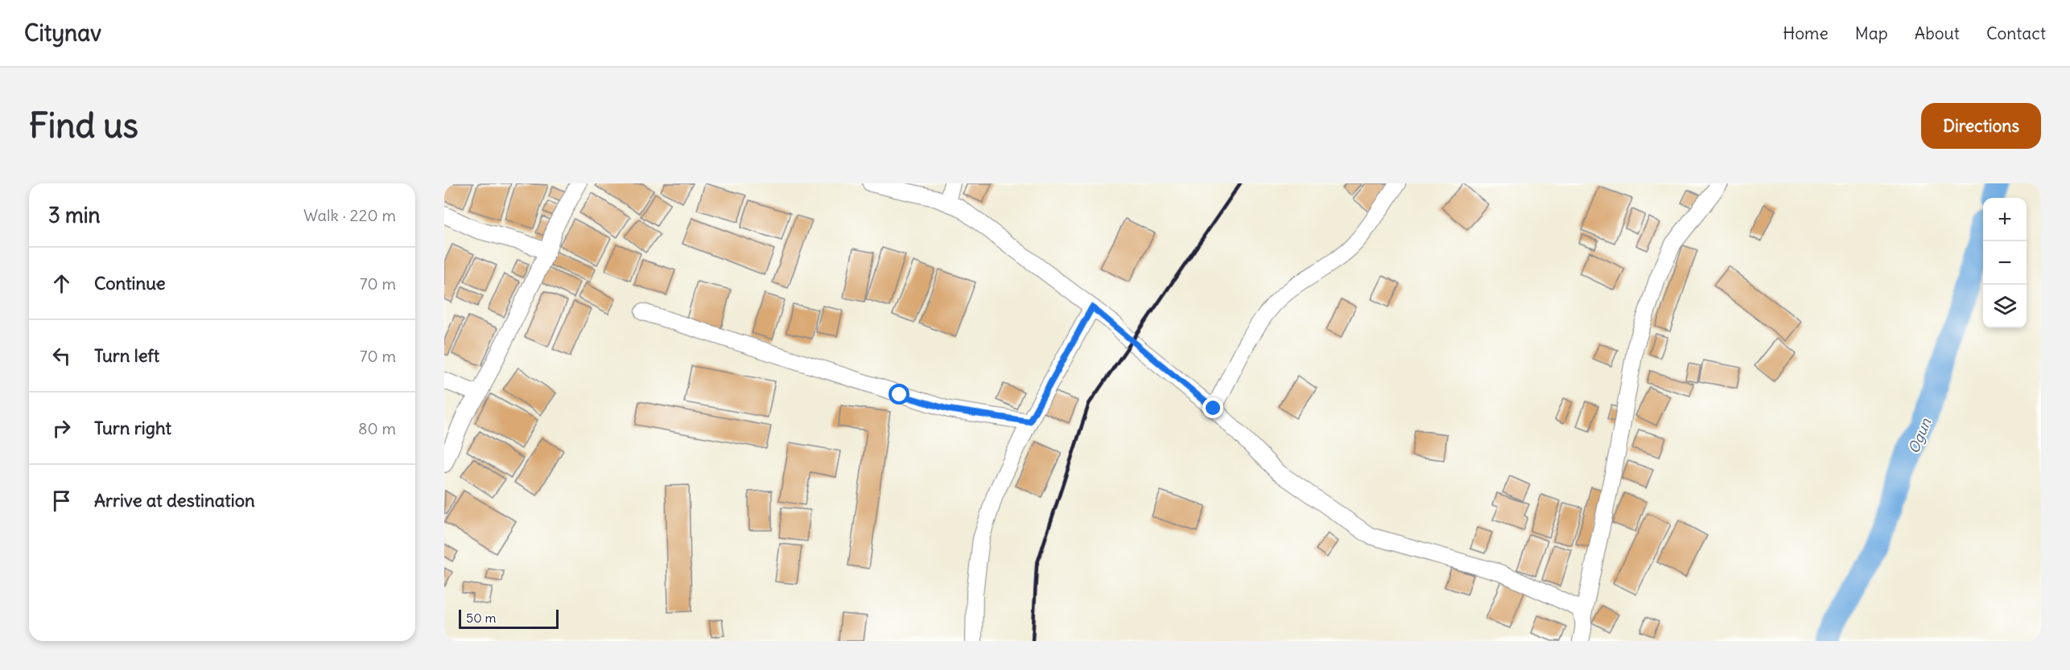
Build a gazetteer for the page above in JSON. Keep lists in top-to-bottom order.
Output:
{
  "water": ["Ogun"],
  "scale_bar": "50 m",
  "page": {
    "header": "Citynav",
    "nav": [
      "Home",
      "Map",
      "About",
      "Contact"
    ],
    "buttons": "Directions",
    "title": "Find us",
    "heading": ["3 min", "Walk · 220 m"],
    "map_buttons": ["+", "−"],
    "list": [
      ["Continue", "70 m"],
      ["Turn left", "70 m"],
      ["Turn right", "80 m"],
      "Arrive at destination"
    ],
    "scale": "50 m"
  }
}
